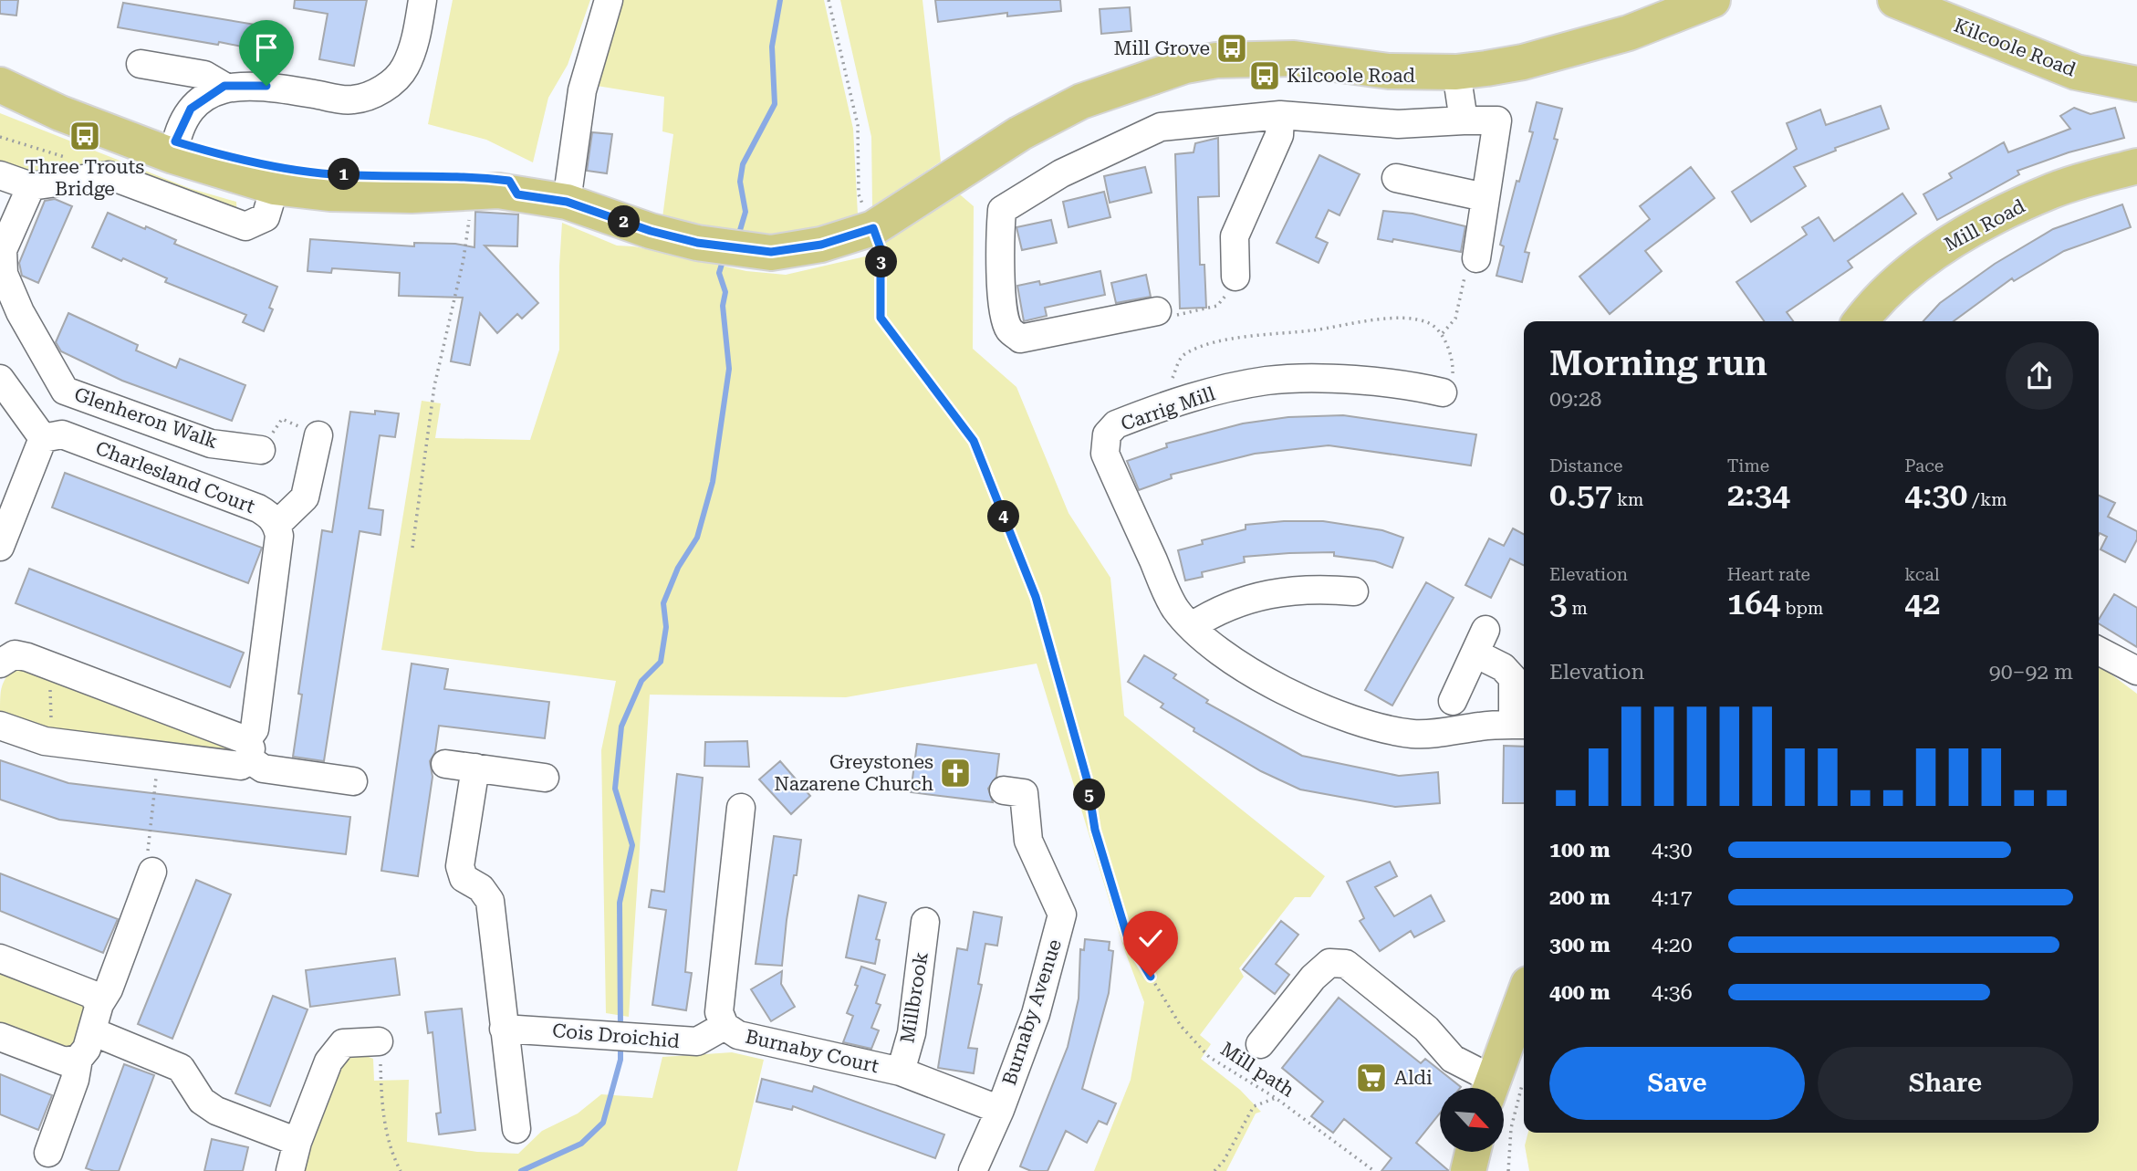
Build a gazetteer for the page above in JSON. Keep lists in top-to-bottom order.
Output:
{
  "streets": {
    "main road": ["Kilcoole Road", "Mill Road"],
    "street": [
      "Carrig Mill",
      "Glenheron Walk",
      "Charlesland Court",
      "Millbrook",
      "Burnaby Avenue",
      "Cois Droichid",
      "Burnaby Court"
    ],
    "path": ["Mill path"]
  },
  "crossings": [
    ["Millbrook", "Burnaby Court"],
    ["Burnaby Avenue", "Burnaby Court"],
    ["Cois Droichid", "Burnaby Court"]
  ],
  "places": {
    "bus stop": ["Mill Grove", "Kilcoole Road", "Three Trouts Bridge"],
    "church": ["Greystones Nazarene Church"],
    "supermarket": ["Aldi"]
  },
  "north": "bottom right",
  "page": {
    "pins": [
      "1",
      "2",
      "3",
      "4",
      "5"
    ],
    "heading": ["Morning run", "09:28"],
    "stats": [
      ["Distance", "0.57 km"],
      ["Time", "2:34"],
      ["Pace", "4:30 /km"],
      ["Elevation", "3 m"],
      ["Heart rate", "164 bpm"],
      ["kcal", "42"]
    ],
    "chart": ["Elevation", "90–92 m"],
    "list": [
      {
        "name": "100 m",
        "note": "4:30"
      },
      {
        "name": "200 m",
        "note": "4:17"
      },
      {
        "name": "300 m",
        "note": "4:20"
      },
      {
        "name": "400 m",
        "note": "4:36"
      }
    ],
    "buttons": ["Save", "Share"]
  }
}
